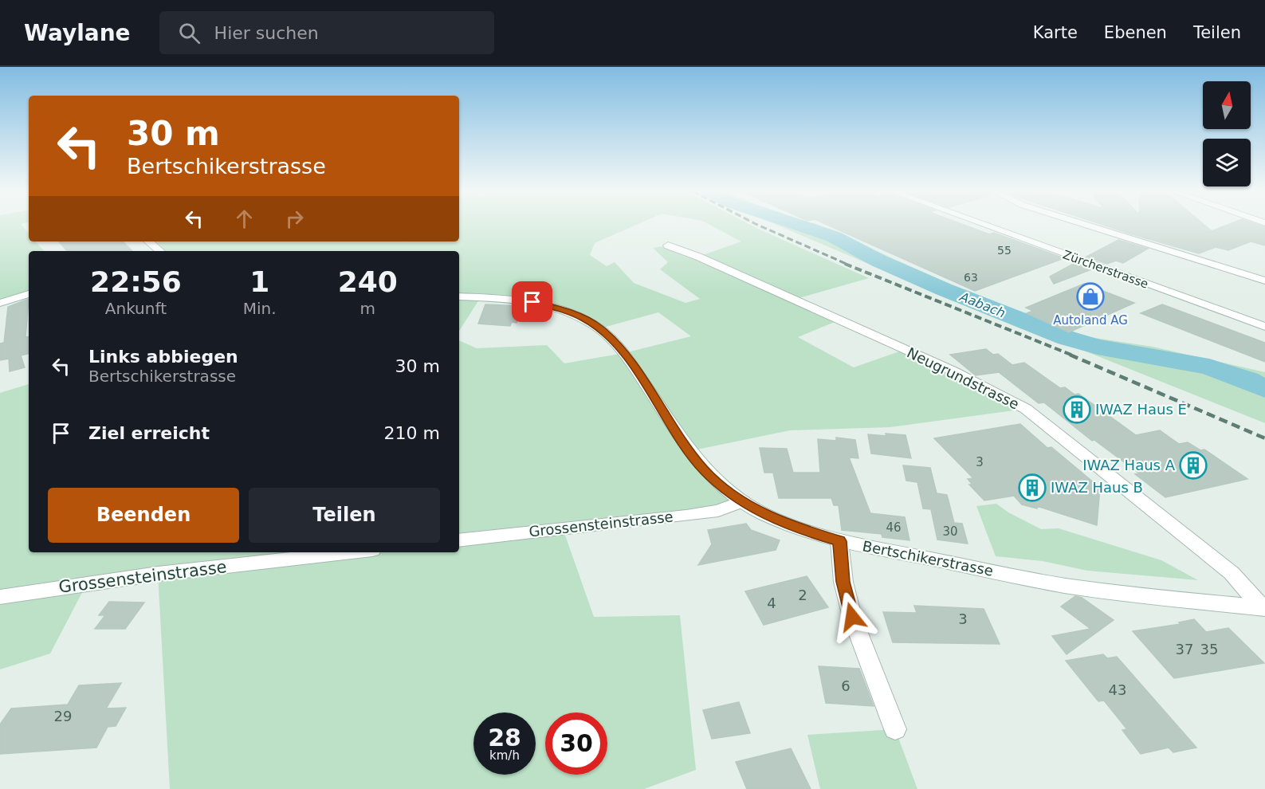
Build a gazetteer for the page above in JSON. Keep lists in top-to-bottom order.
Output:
{
  "streets": {
    "street": [
      "Zürcherstrasse",
      "Neugrundstrasse",
      "Grossensteinstrasse",
      "Bertschikerstrasse"
    ]
  },
  "crossings": [
    ["Neugrundstrasse", "Bertschikerstrasse"],
    ["Grossensteinstrasse", "Bertschikerstrasse"]
  ],
  "water": ["Aabach"],
  "places": {
    "shop": ["Autoland AG"],
    "building": ["IWAZ Haus E", "IWAZ Haus A", "IWAZ Haus B"]
  },
  "house_numbers": [
    "55",
    "63",
    "3",
    "46",
    "30",
    "2",
    "4",
    "3",
    "37",
    "35",
    "6",
    "43",
    "29"
  ],
  "north": "top",
  "page": {
    "header": "Waylane",
    "search": "Hier suchen",
    "nav": ["Karte", "Ebenen", "Teilen"],
    "turn": ["30 m", "Bertschikerstrasse"],
    "eta": [
      "22:56",
      "Ankunft",
      "1",
      "Min.",
      "240",
      "m"
    ],
    "list": [
      {
        "name": "Links abbiegen",
        "note": "Bertschikerstrasse",
        "value": "30 m"
      },
      {
        "name": "Ziel erreicht",
        "value": "210 m"
      }
    ],
    "buttons": ["Beenden", "Teilen"],
    "speed": "28 km/h",
    "limit": "30"
  }
}
